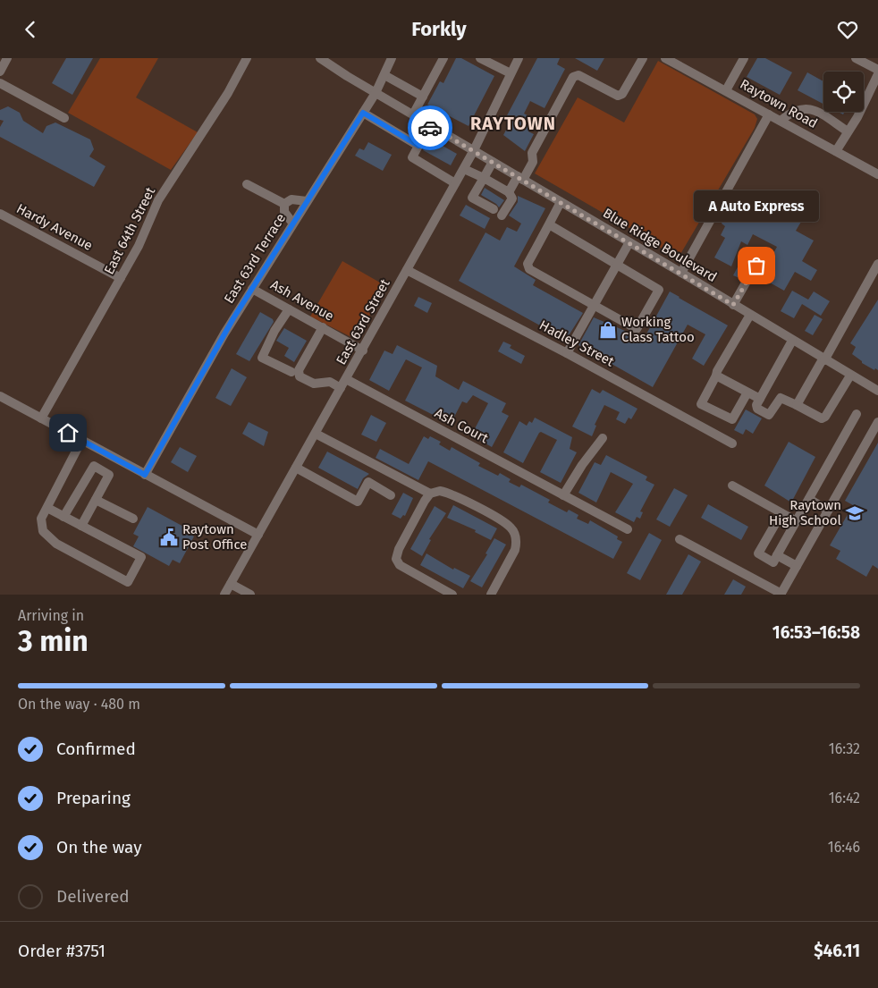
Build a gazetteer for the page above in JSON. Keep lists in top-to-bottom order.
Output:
{
  "streets": {
    "street": [
      "Raytown Road",
      "Hardy Avenue",
      "East 64th Street",
      "Blue Ridge Boulevard",
      "East 63rd Terrace",
      "Ash Avenue",
      "East 63rd Street",
      "Hadley Street",
      "Ash Court"
    ]
  },
  "crossings": [
    ["Hardy Avenue", "East 64th Street"],
    ["Blue Ridge Boulevard", "East 63rd Terrace"],
    ["Blue Ridge Boulevard", "East 63rd Street"],
    ["East 63rd Terrace", "Ash Avenue"],
    ["Ash Avenue", "East 63rd Street"],
    ["East 63rd Street", "Hadley Street"],
    ["East 63rd Street", "Ash Court"]
  ],
  "districts": ["RAYTOWN"],
  "places": {
    "other": ["A Auto Express"],
    "shop": ["Working Class Tattoo"],
    "school or university": ["Raytown High School"],
    "public building": ["Raytown Post Office"]
  },
  "page": {
    "header": "Forkly",
    "bubble": "A Auto Express",
    "heading": ["3 min", "Arriving in", "16:53–16:58"],
    "panel": ["Order #3751", "$46.11"],
    "bar": "On the way · 480 m",
    "list": [
      ["Confirmed", "16:32"],
      ["Preparing", "16:42"],
      ["On the way", "16:46"],
      "Delivered"
    ]
  }
}
